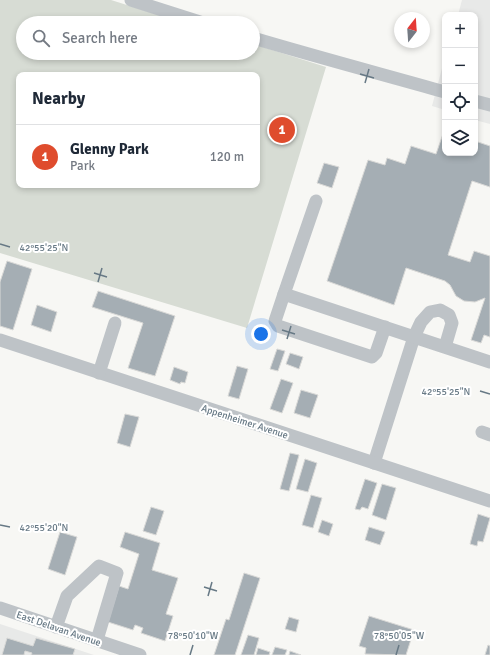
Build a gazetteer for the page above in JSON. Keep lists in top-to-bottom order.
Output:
{
  "streets": {
    "street": ["Appenheimer Avenue", "East Delavan Avenue"]
  },
  "north": "top",
  "page": {
    "map_buttons": ["+", "−"],
    "search": "Search here",
    "heading": "Nearby",
    "pins": "1",
    "list": [
      {
        "mark": "1",
        "name": "Glenny Park",
        "note": "Park",
        "value": "120 m"
      }
    ]
  },
  "coordinates": [
    "42°55'25\"N",
    "42°55'20\"N",
    "78°50'10\"W",
    "78°50'05\"W"
  ]
}
